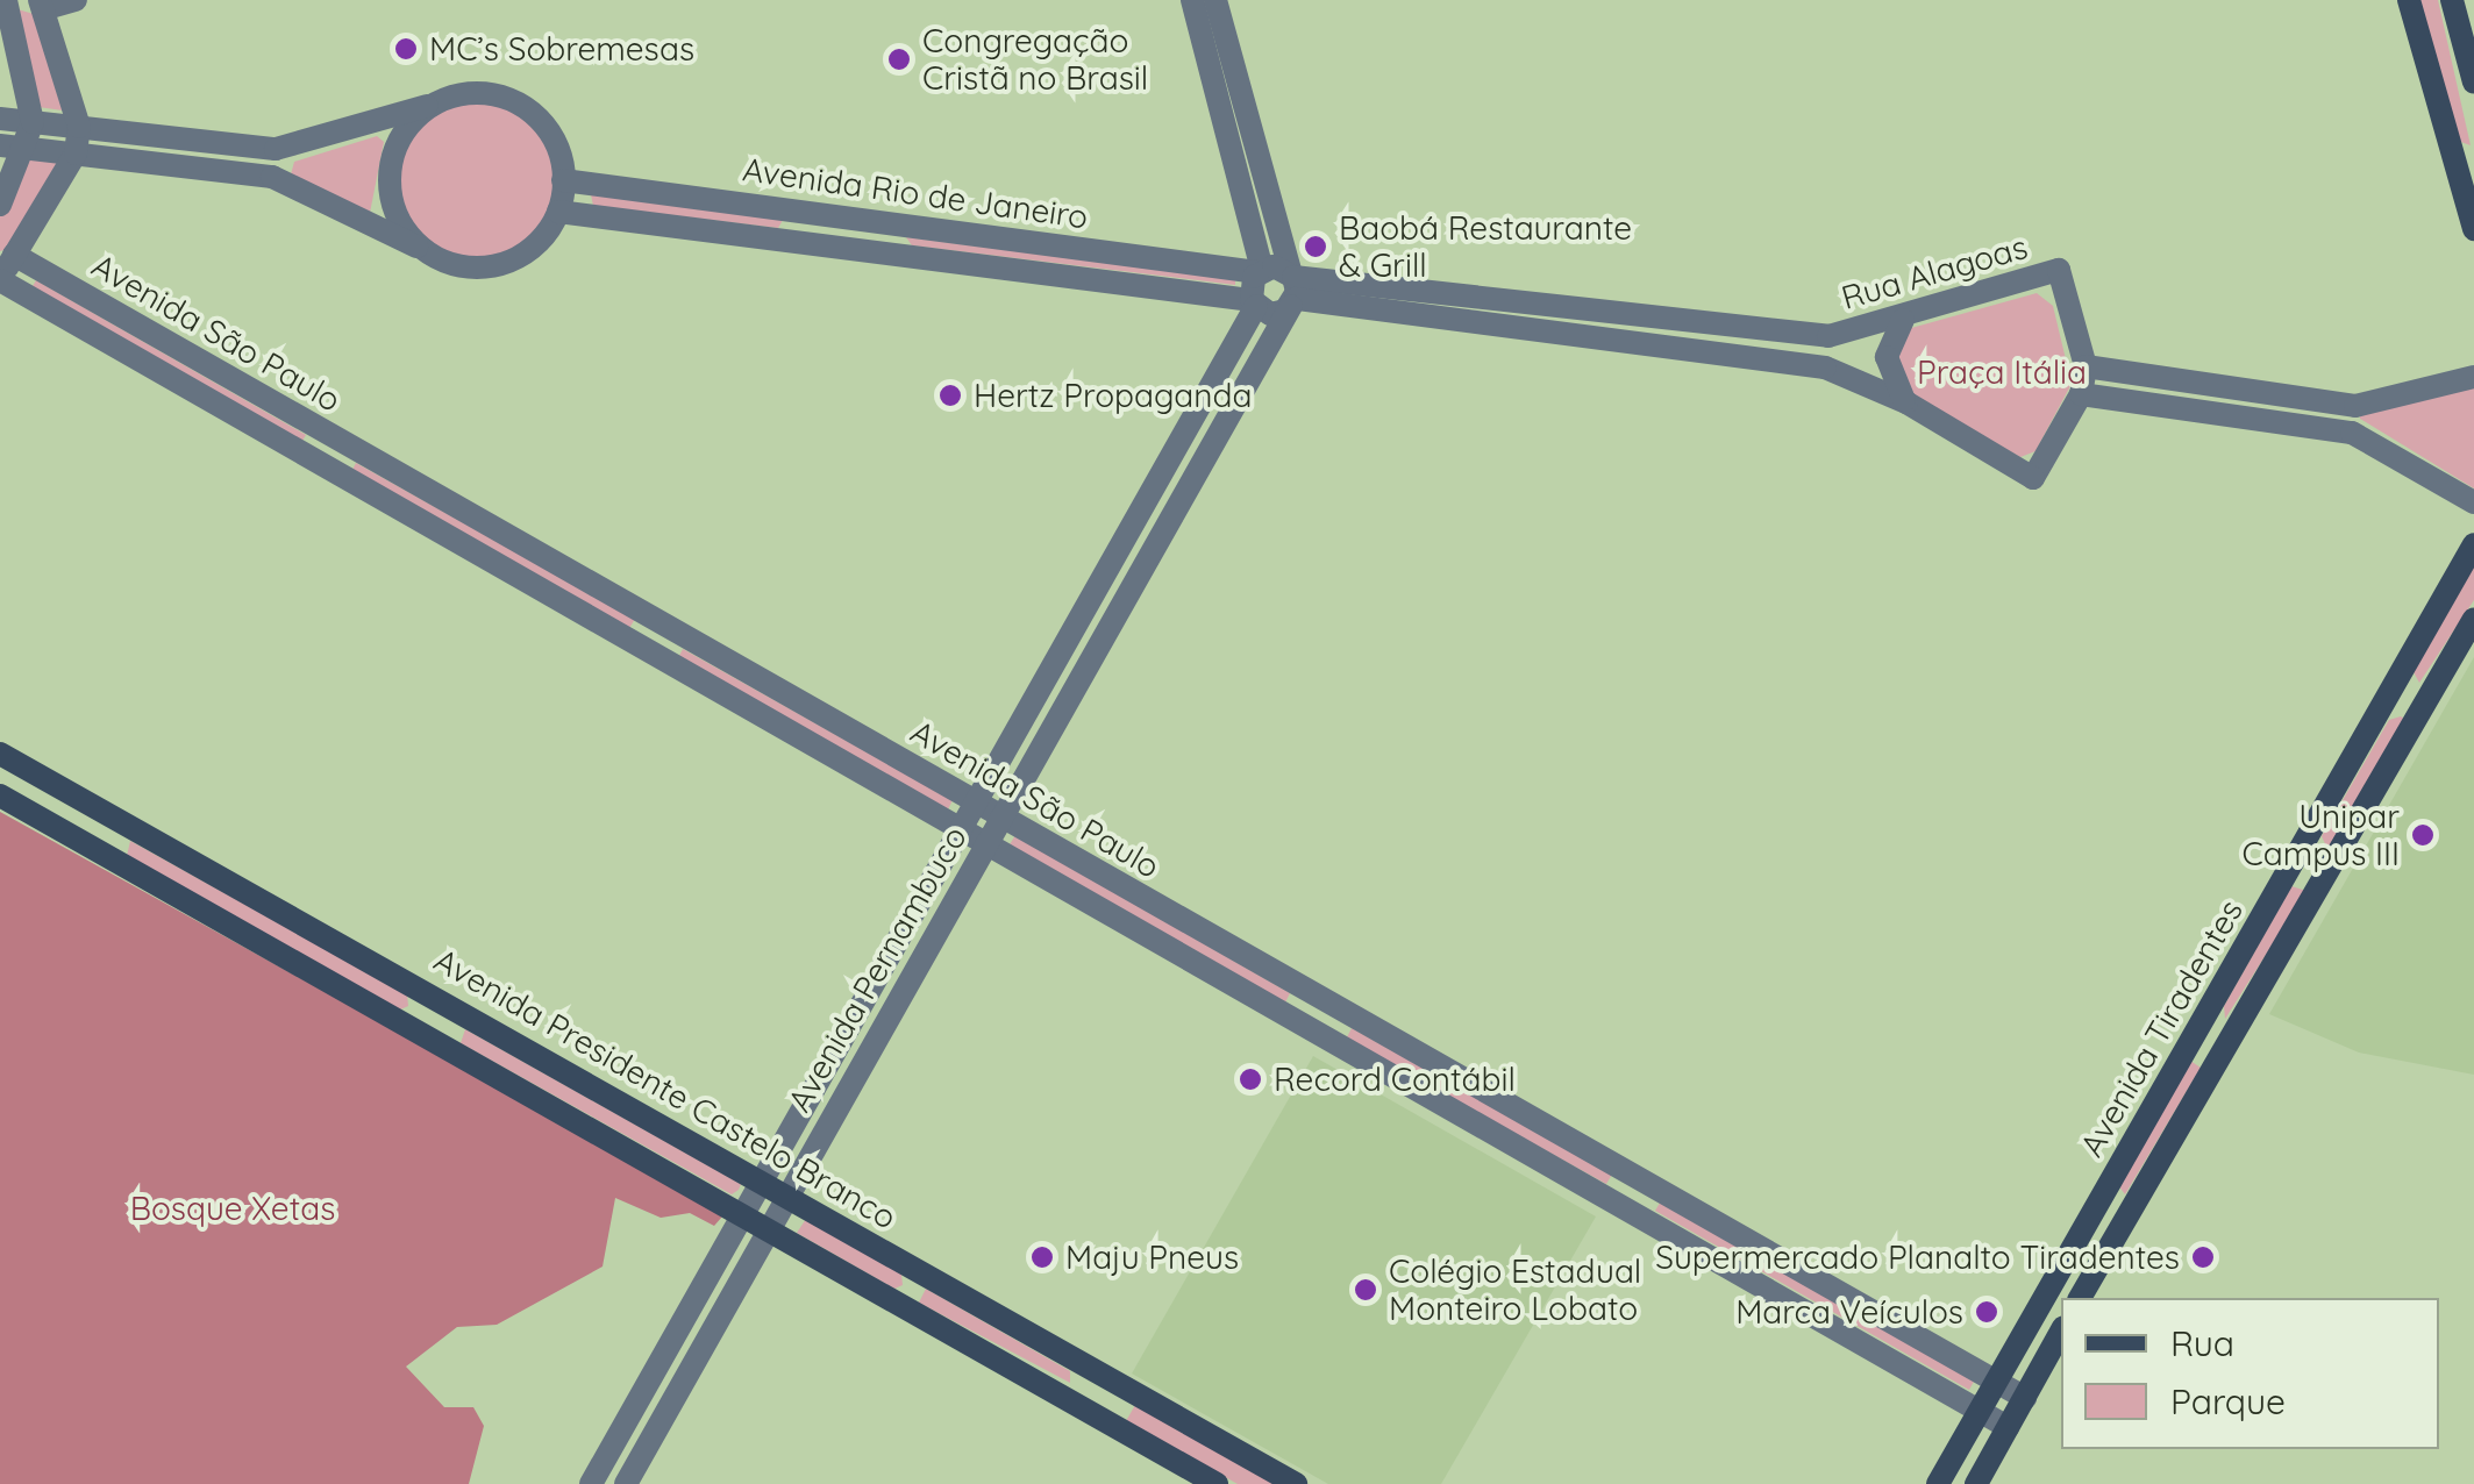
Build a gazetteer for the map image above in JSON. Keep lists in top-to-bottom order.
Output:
{
  "streets": {
    "main road": ["Avenida Tiradentes", "Avenida Presidente Castelo Branco"],
    "street": [
      "Avenida Rio de Janeiro",
      "Rua Alagoas",
      "Avenida São Paulo",
      "Avenida Pernambuco"
    ]
  },
  "crossings": [
    ["Avenida Rio de Janeiro", "Avenida Pernambuco"],
    ["Avenida São Paulo", "Avenida Pernambuco"],
    ["Avenida São Paulo", "Avenida Tiradentes"],
    ["Avenida Pernambuco", "Avenida Presidente Castelo Branco"]
  ],
  "parks": ["Praça Itália", "Bosque Xetas"],
  "places": [
    "MC’s Sobremesas",
    "Congregação Cristã no Brasil",
    "Baobá Restaurante & Grill",
    "Hertz Propaganda",
    "Unipar Campus III",
    "Record Contábil",
    "Maju Pneus",
    "Supermercado Planalto Tiradentes",
    "Colégio Estadual Monteiro Lobato",
    "Marca Veículos"
  ],
  "legend": ["Rua", "Parque"]
}
